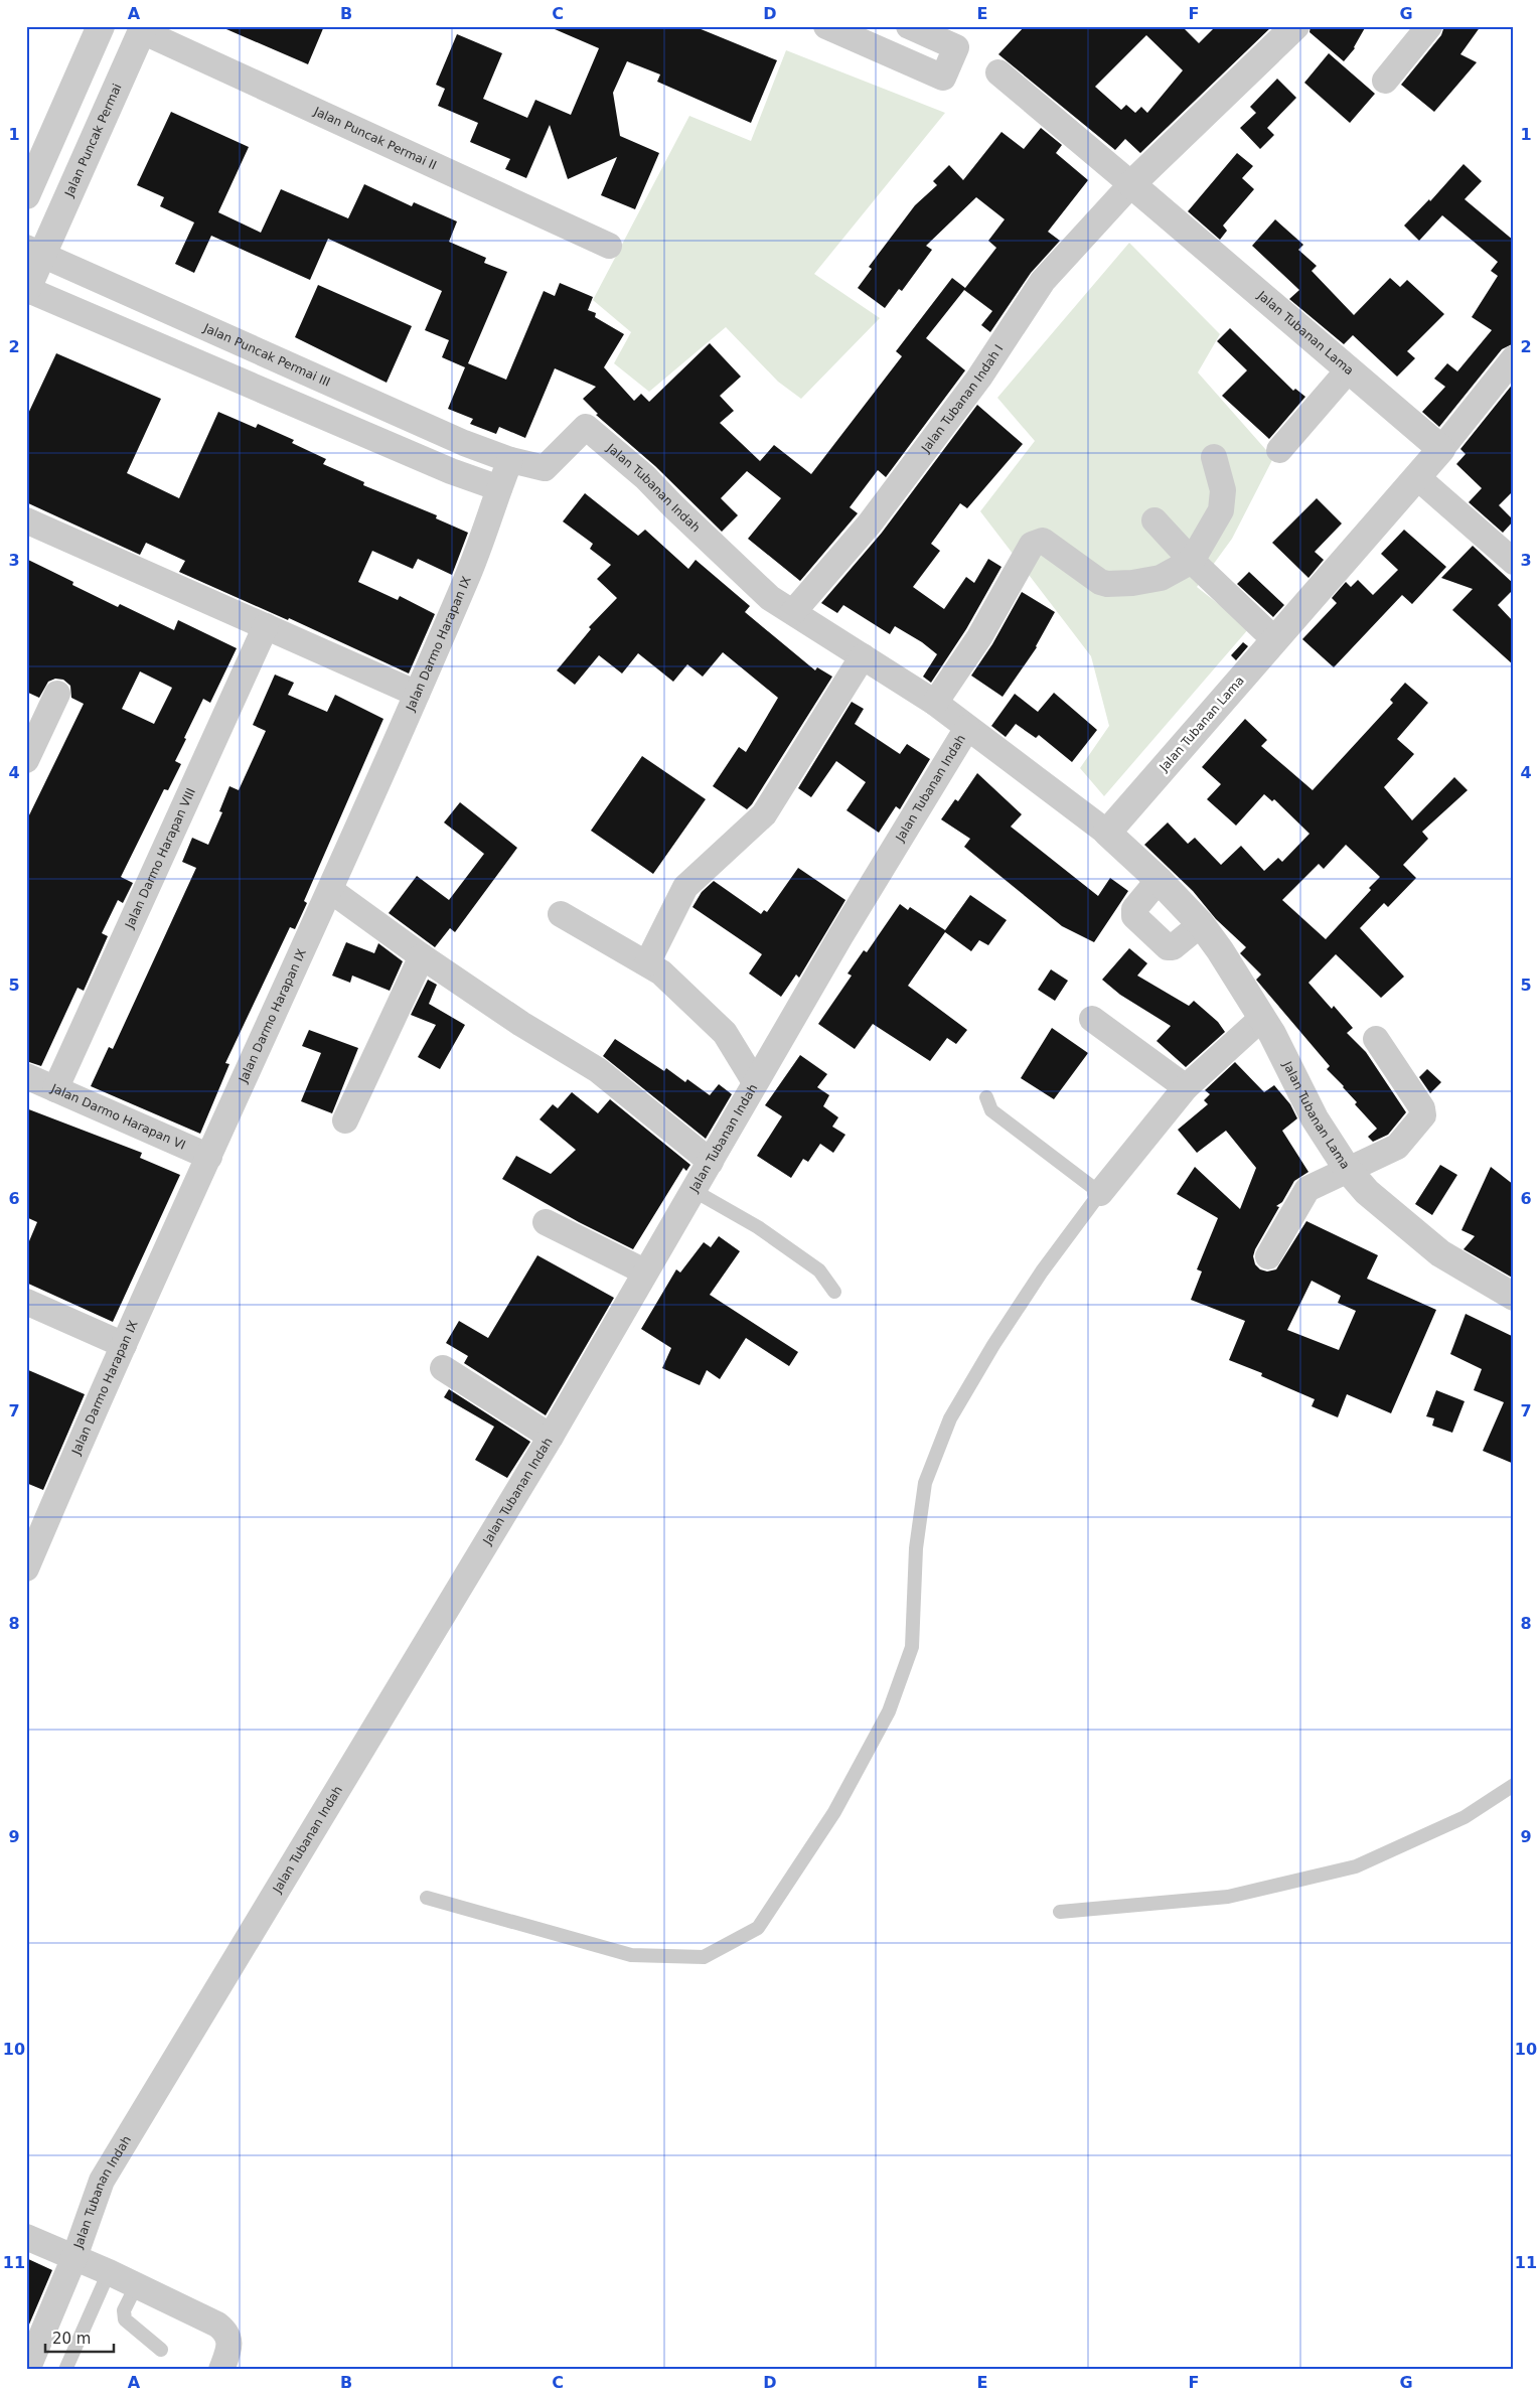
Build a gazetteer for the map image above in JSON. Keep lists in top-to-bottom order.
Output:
{
  "streets": {
    "street": [
      "Jalan Puncak Permai II",
      "Jalan Puncak Permai",
      "Jalan Tubanan Lama",
      "Jalan Puncak Permai III",
      "Jalan Tubanan Indah I",
      "Jalan Tubanan Indah",
      "Jalan Darmo Harapan IX",
      "Jalan Darmo Harapan VIII",
      "Jalan Darmo Harapan VI"
    ]
  },
  "crossings": [
    ["Jalan Puncak Permai II", "Jalan Puncak Permai"],
    ["Jalan Puncak Permai", "Jalan Puncak Permai III"],
    ["Jalan Tubanan Lama", "Jalan Tubanan Indah I"],
    ["Jalan Tubanan Lama", "Jalan Tubanan Indah"],
    ["Jalan Puncak Permai III", "Jalan Tubanan Indah"],
    ["Jalan Puncak Permai III", "Jalan Darmo Harapan IX"],
    ["Jalan Tubanan Indah I", "Jalan Tubanan Indah"],
    ["Jalan Tubanan Indah", "Jalan Darmo Harapan IX"],
    ["Jalan Darmo Harapan IX", "Jalan Darmo Harapan VI"],
    ["Jalan Darmo Harapan VIII", "Jalan Darmo Harapan VI"]
  ],
  "scale_bar": "20 m",
  "grid": {
    "columns": [
      "A",
      "B",
      "C",
      "D",
      "E",
      "F",
      "G"
    ],
    "rows": [
      "1",
      "2",
      "3",
      "4",
      "5",
      "6",
      "7",
      "8",
      "9",
      "10",
      "11"
    ]
  }
}
